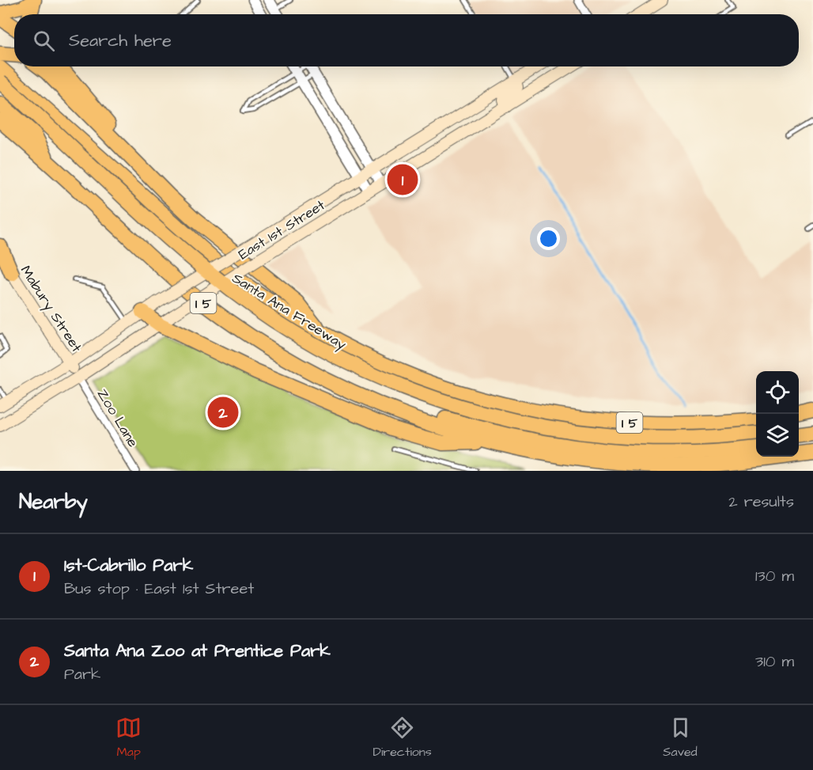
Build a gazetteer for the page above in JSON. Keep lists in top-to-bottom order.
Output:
{
  "streets": {
    "highway": ["I 5", "Santa Ana Freeway"],
    "main road": ["East 1st Street", "Mabury Street"],
    "street": ["Zoo Lane"]
  },
  "crossings": [
    ["East 1st Street", "Mabury Street"],
    ["East 1st Street", "Zoo Lane"],
    ["Mabury Street", "Zoo Lane"]
  ],
  "page": {
    "search": "Search here",
    "pins": ["1", "2"],
    "heading": ["Nearby", "2 results"],
    "list": [
      {
        "mark": "1",
        "name": "1st-Cabrillo Park",
        "note": "Bus stop · East 1st Street",
        "value": "130 m"
      },
      {
        "mark": "2",
        "name": "Santa Ana Zoo at Prentice Park",
        "note": "Park",
        "value": "310 m"
      }
    ],
    "nav": ["Map", "Directions", "Saved"]
  }
}
